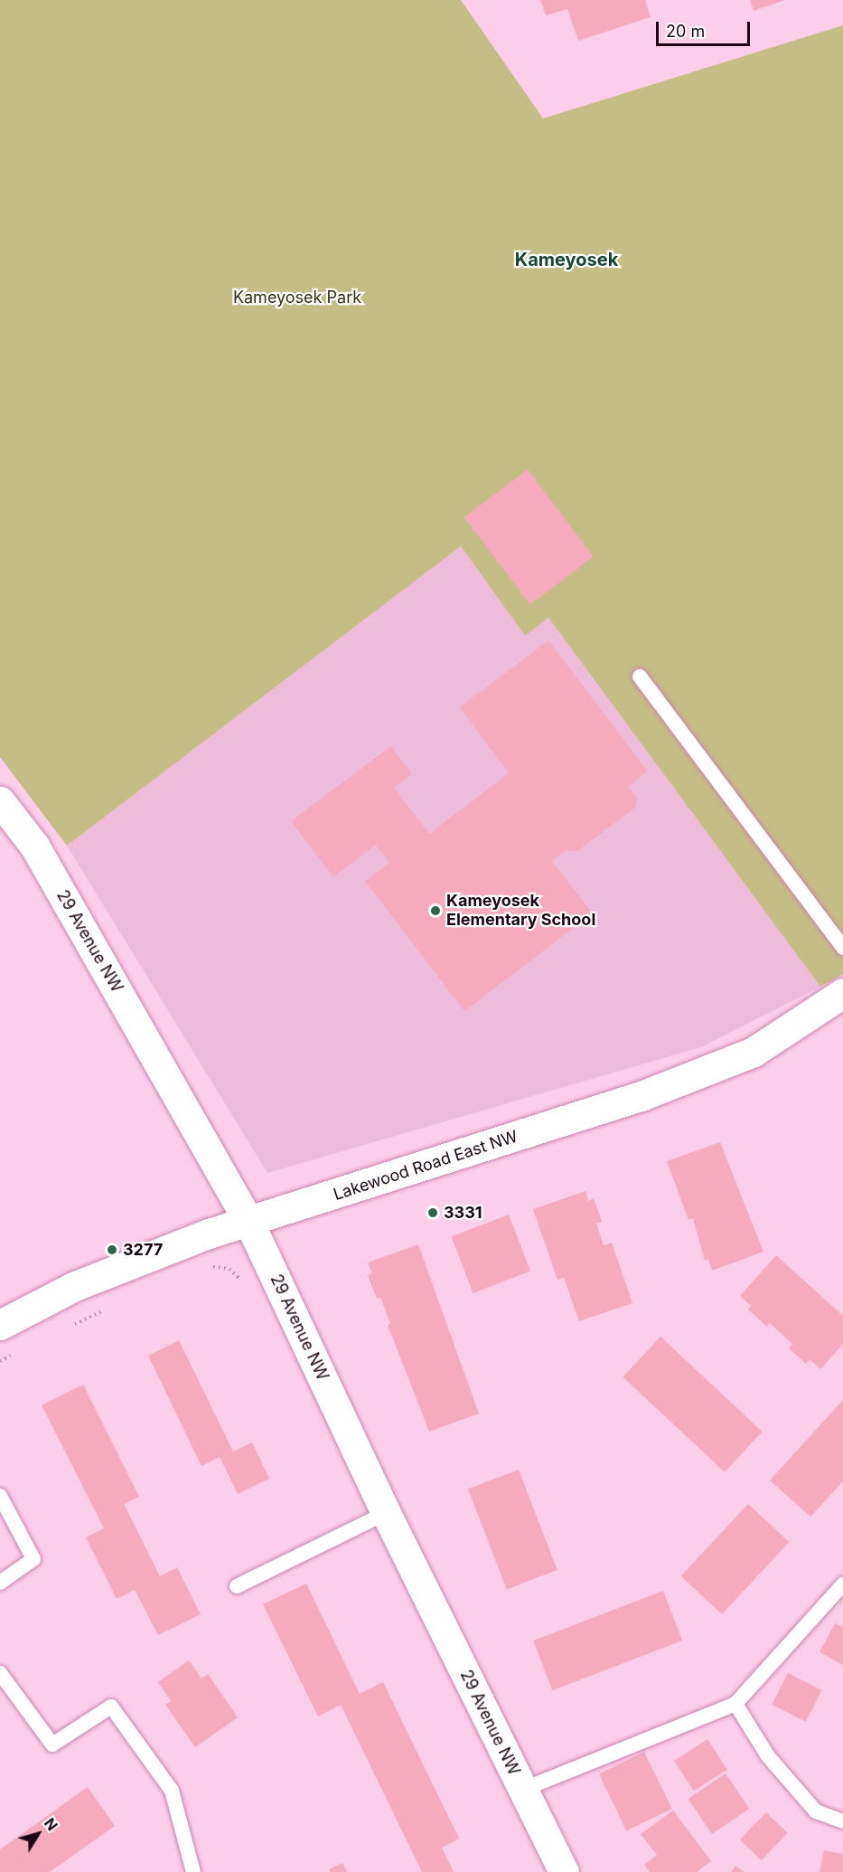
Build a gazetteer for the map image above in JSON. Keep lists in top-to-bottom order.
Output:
{
  "streets": {
    "street": ["29 Avenue NW", "Lakewood Road East NW"]
  },
  "crossings": [
    ["29 Avenue NW", "Lakewood Road East NW"]
  ],
  "districts": ["Kameyosek"],
  "parks": ["Kameyosek Park"],
  "places": ["Kameyosek Elementary School", "3331", "3277"],
  "scale_bar": "20 m",
  "north": "top right"
}
